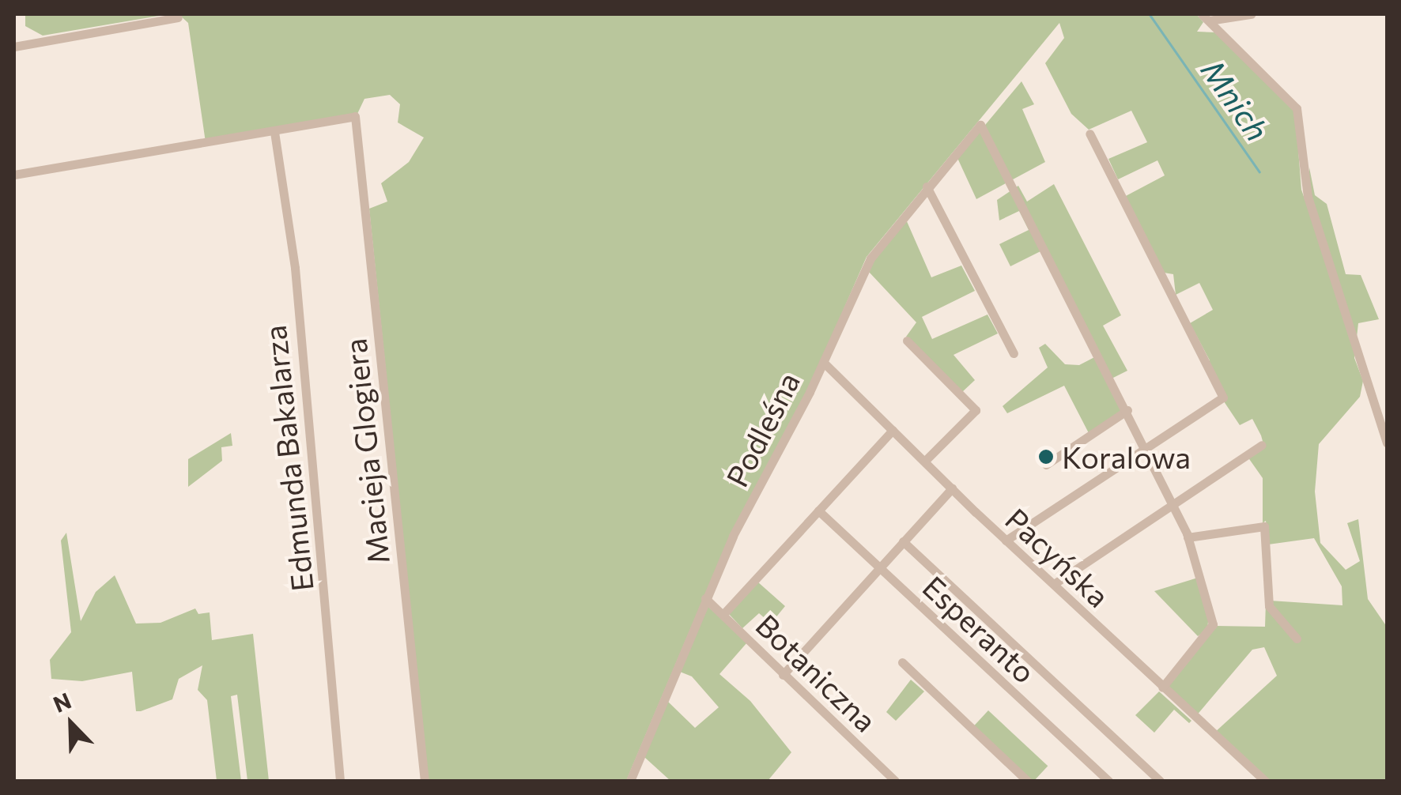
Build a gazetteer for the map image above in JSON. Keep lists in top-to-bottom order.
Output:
{
  "streets": {
    "street": [
      "Podleśna",
      "Macieja Glogiera",
      "Edmunda Bakalarza",
      "Pacyńska",
      "Esperanto",
      "Botaniczna"
    ]
  },
  "crossings": [
    ["Podleśna", "Pacyńska"],
    ["Podleśna", "Botaniczna"],
    ["Macieja Glogiera", "Edmunda Bakalarza"]
  ],
  "water": ["Mnich"],
  "places": ["Koralowa"],
  "north": "top left"
}
